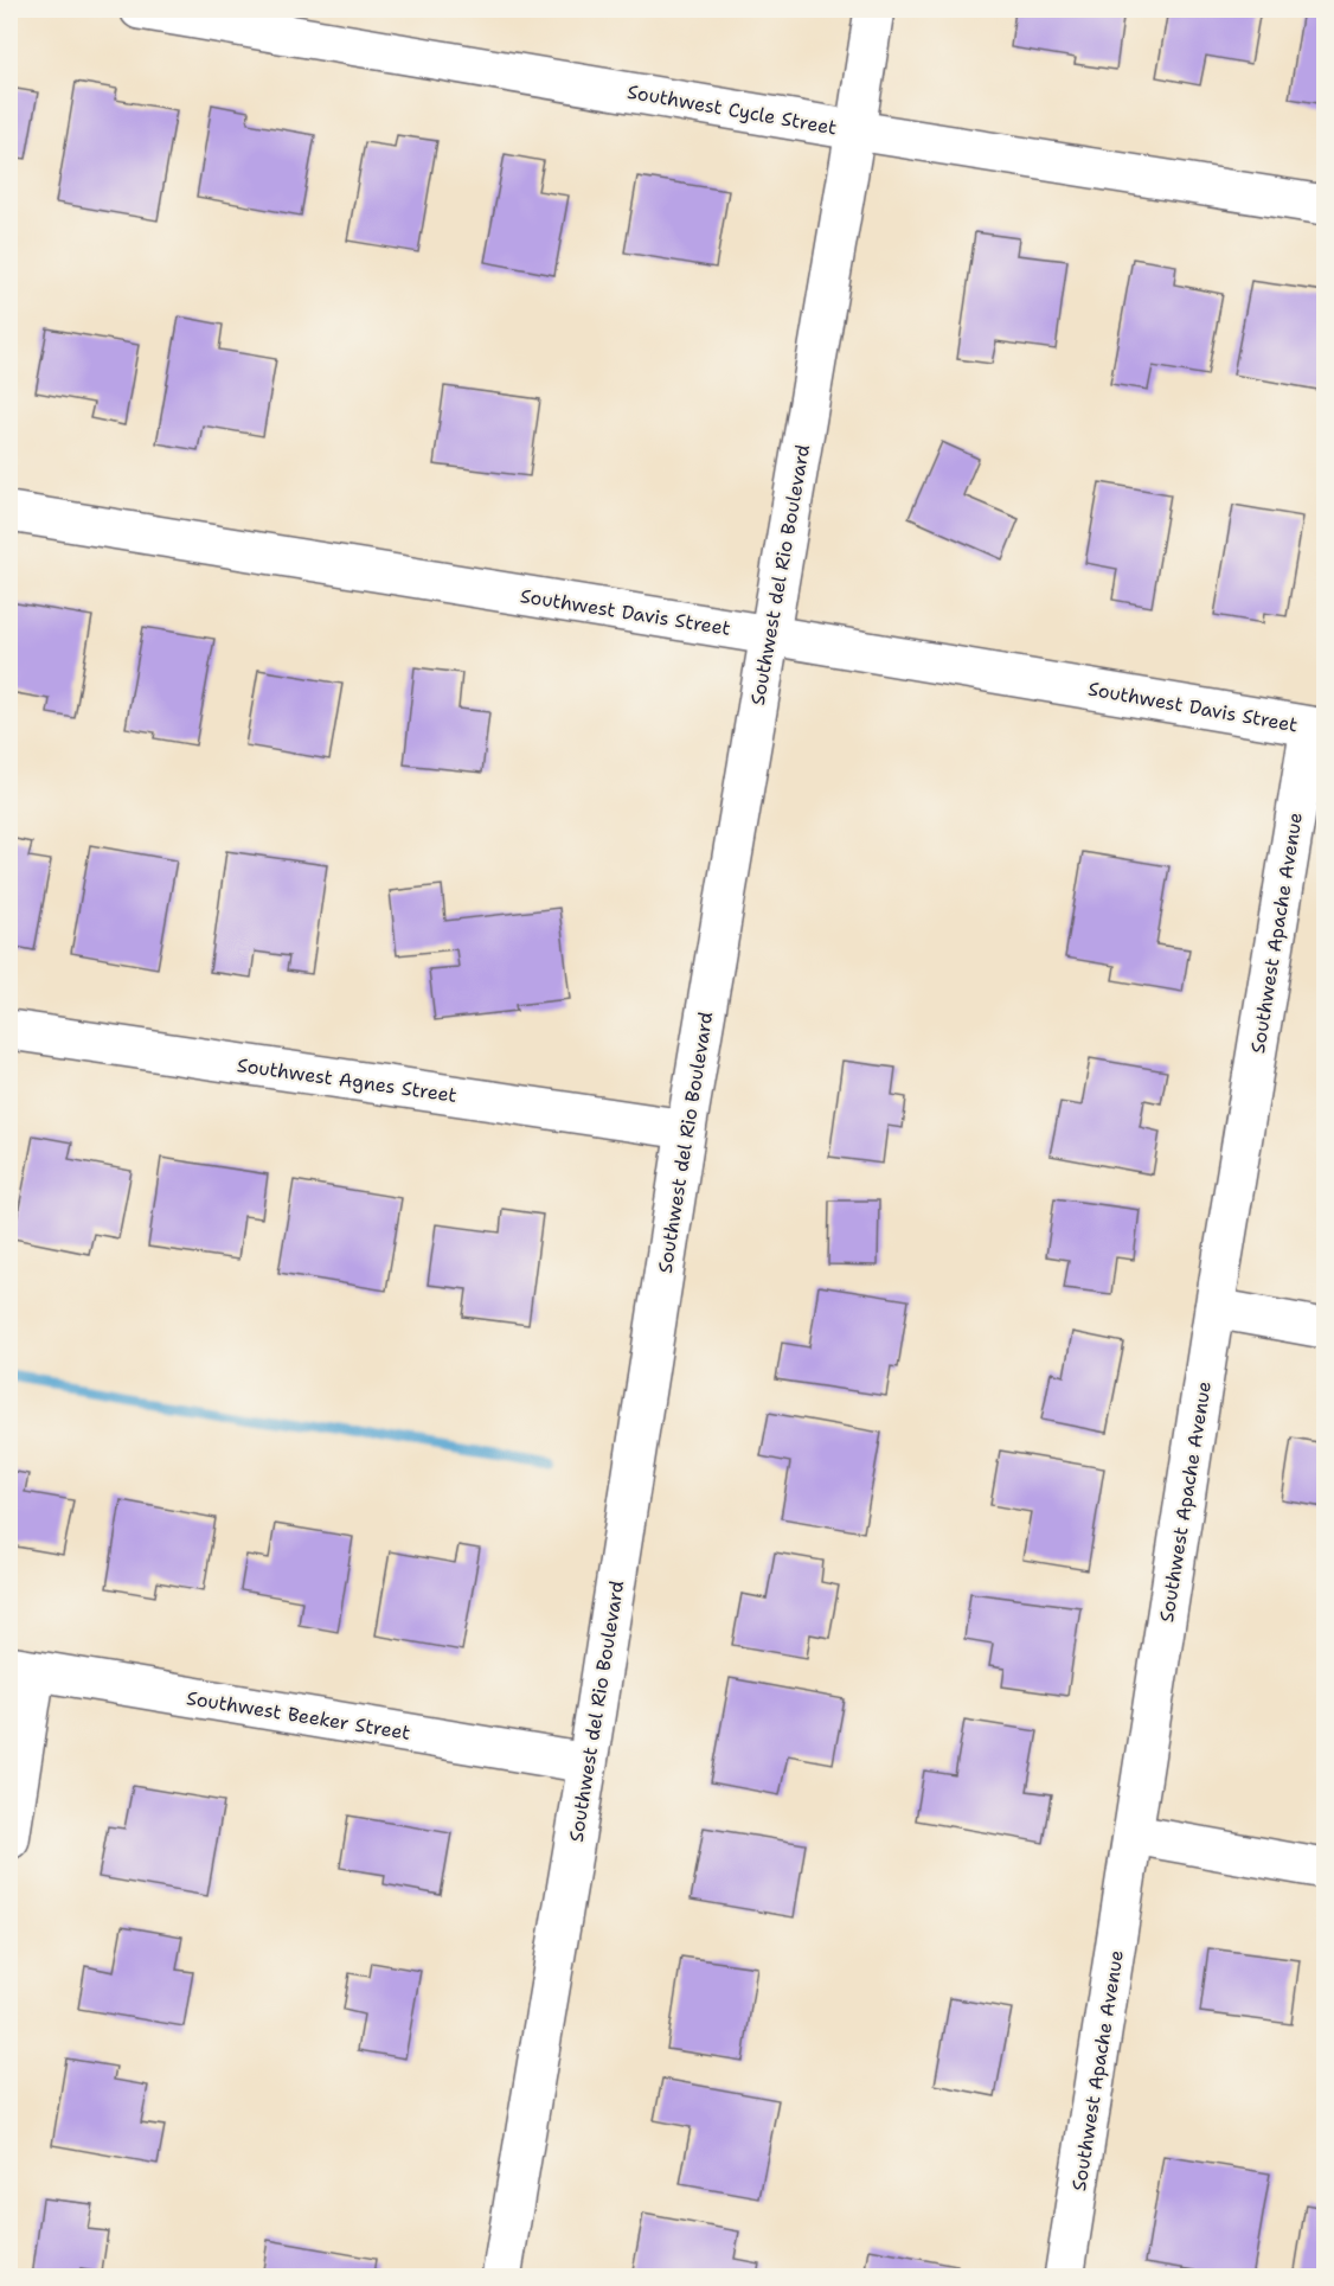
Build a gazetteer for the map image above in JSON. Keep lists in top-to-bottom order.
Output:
{
  "streets": {
    "street": [
      "Southwest Cycle Street",
      "Southwest del Rio Boulevard",
      "Southwest Davis Street",
      "Southwest Apache Avenue",
      "Southwest Agnes Street",
      "Southwest Beeker Street"
    ]
  },
  "crossings": [
    ["Southwest Cycle Street", "Southwest del Rio Boulevard"],
    ["Southwest del Rio Boulevard", "Southwest Davis Street"],
    ["Southwest del Rio Boulevard", "Southwest Agnes Street"],
    ["Southwest del Rio Boulevard", "Southwest Beeker Street"],
    ["Southwest Davis Street", "Southwest Apache Avenue"]
  ]
}
